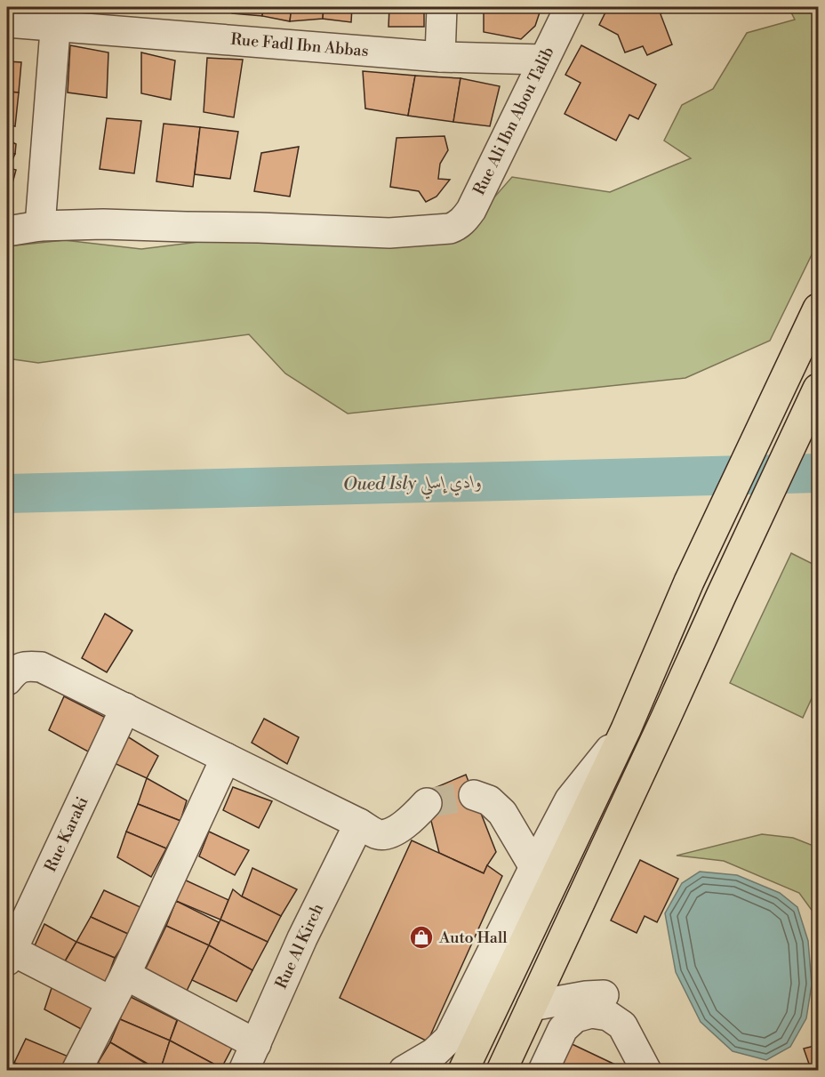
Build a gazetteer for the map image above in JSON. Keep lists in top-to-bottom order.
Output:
{
  "streets": {
    "street": [
      "Rue Fadl Ibn Abbas",
      "Rue Ali Ibn Abou Talib",
      "Rue Karaki",
      "Rue Al Kirch"
    ]
  },
  "crossings": [
    ["Rue Fadl Ibn Abbas", "Rue Ali Ibn Abou Talib"]
  ],
  "water": ["Oued Isly وادي إسلي"],
  "places": {
    "shop": ["Auto Hall"]
  }
}
